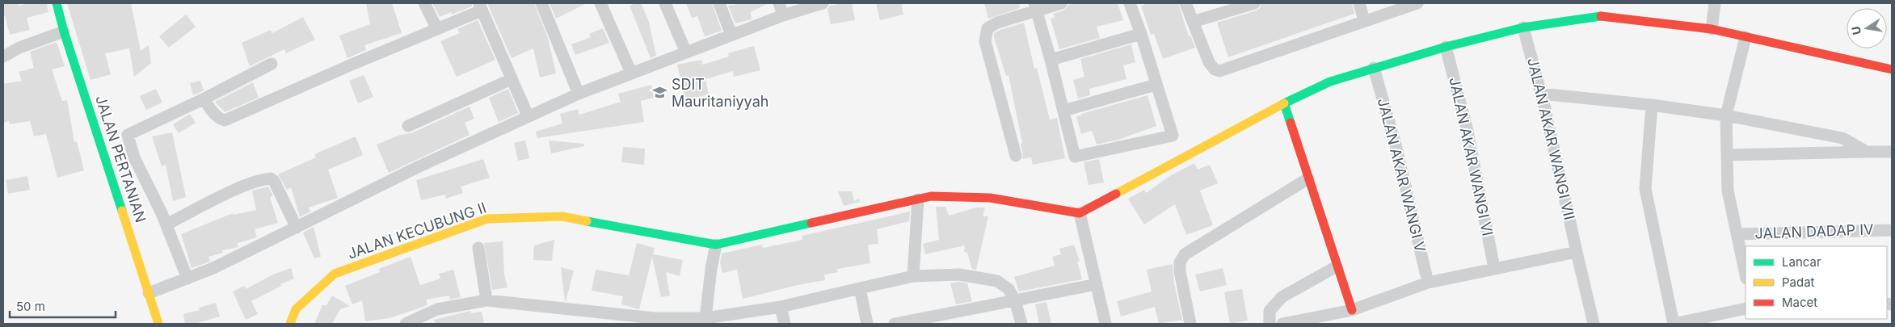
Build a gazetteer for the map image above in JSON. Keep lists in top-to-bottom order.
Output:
{
  "streets": {
    "street": [
      "JALAN AKAR WANGI VII",
      "JALAN AKAR WANGI VI",
      "JALAN PERTANIAN",
      "JALAN AKAR WANGI V",
      "JALAN KECUBUNG II",
      "JALAN DADAP IV"
    ]
  },
  "places": {
    "school or university": ["SDIT Mauritaniyyah"]
  },
  "legend": ["Lancar", "Padat", "Macet"],
  "scale_bar": "50 m",
  "north": "left"
}
